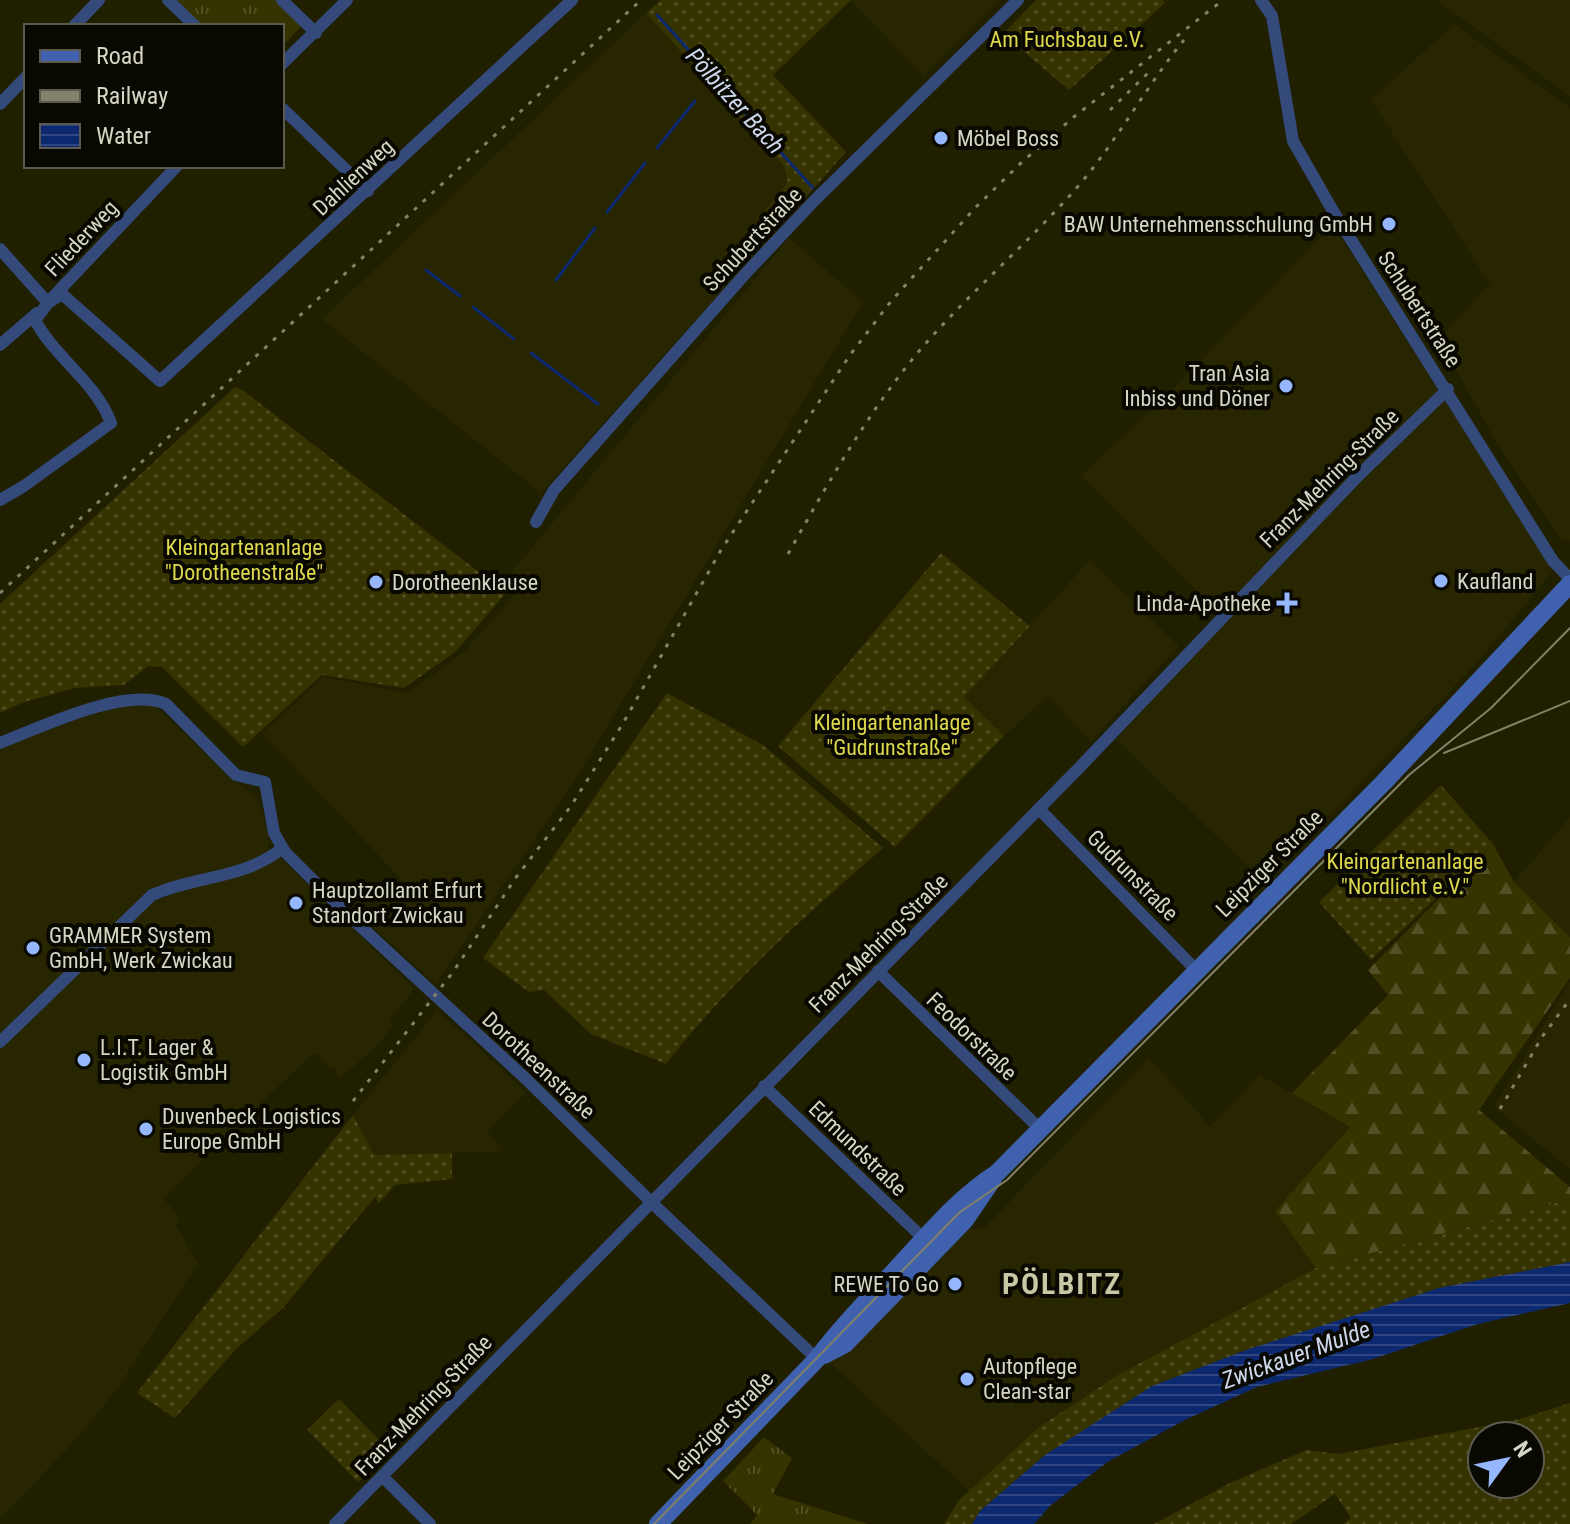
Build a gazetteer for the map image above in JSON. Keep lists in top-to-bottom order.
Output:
{
  "streets": {
    "street": [
      "Dahlienweg",
      "Fliederweg",
      "Schubertstraße",
      "Franz-Mehring-Straße",
      "Leipziger Straße",
      "Gudrunstraße",
      "Feodorstraße",
      "Dorotheenstraße",
      "Edmundstraße"
    ]
  },
  "crossings": [
    ["Dahlienweg", "Fliederweg"],
    ["Schubertstraße", "Franz-Mehring-Straße"],
    ["Schubertstraße", "Leipziger Straße"],
    ["Franz-Mehring-Straße", "Gudrunstraße"],
    ["Franz-Mehring-Straße", "Feodorstraße"],
    ["Franz-Mehring-Straße", "Dorotheenstraße"],
    ["Franz-Mehring-Straße", "Edmundstraße"],
    ["Leipziger Straße", "Gudrunstraße"],
    ["Leipziger Straße", "Feodorstraße"],
    ["Leipziger Straße", "Dorotheenstraße"],
    ["Leipziger Straße", "Edmundstraße"]
  ],
  "districts": ["PÖLBITZ"],
  "water": ["Pölbitzer Bach", "Zwickauer Mulde"],
  "parks": [
    "Am Fuchsbau e.V.",
    "Kleingartenanlage \"Dorotheenstraße\"",
    "Kleingartenanlage \"Gudrunstraße\"",
    "Kleingartenanlage \"Nordlicht e.V.\""
  ],
  "places": {
    "other": [
      "Möbel Boss",
      "BAW Unternehmensschulung GmbH",
      "Tran Asia Inbiss und Döner",
      "Kaufland",
      "Dorotheenklause",
      "Hauptzollamt Erfurt Standort Zwickau",
      "GRAMMER System GmbH, Werk Zwickau",
      "L.I.T. Lager & Logistik GmbH",
      "Duvenbeck Logistics Europe GmbH",
      "REWE To Go",
      "Autopflege Clean-star"
    ],
    "health": ["Linda-Apotheke"]
  },
  "legend": ["Road", "Railway", "Water"],
  "north": "top right"
}
